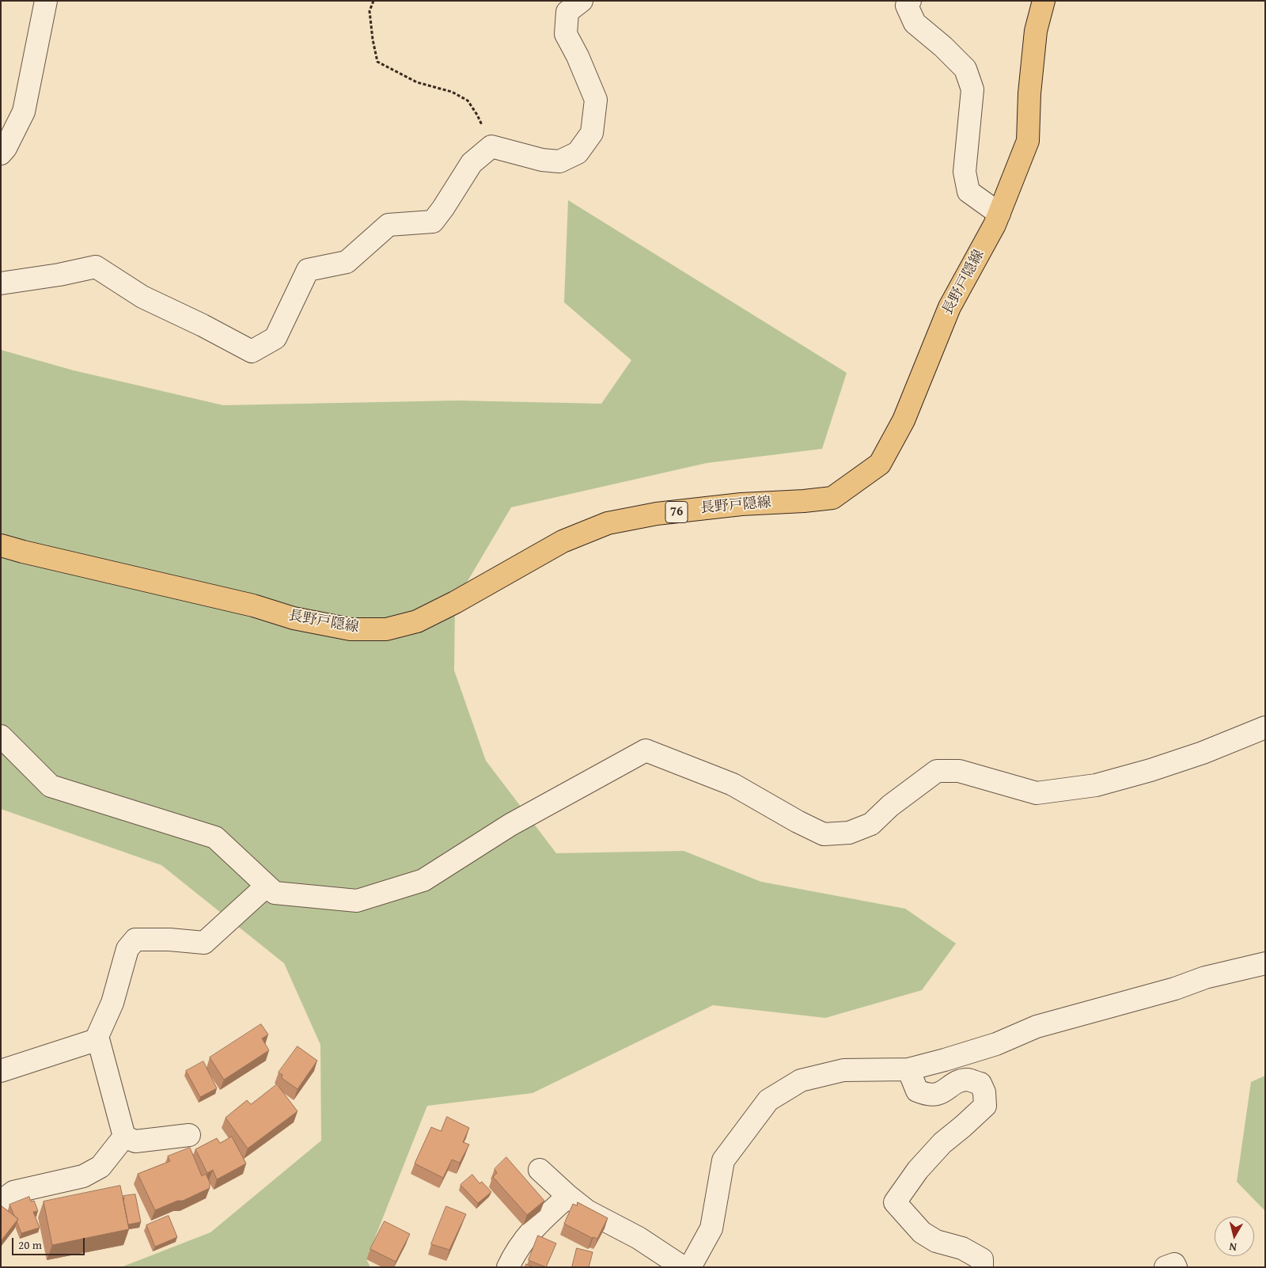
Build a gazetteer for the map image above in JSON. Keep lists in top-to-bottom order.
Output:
{
  "streets": {
    "main road": ["長野戸隠線", "76"]
  },
  "scale_bar": "20 m",
  "north": "bottom"
}
